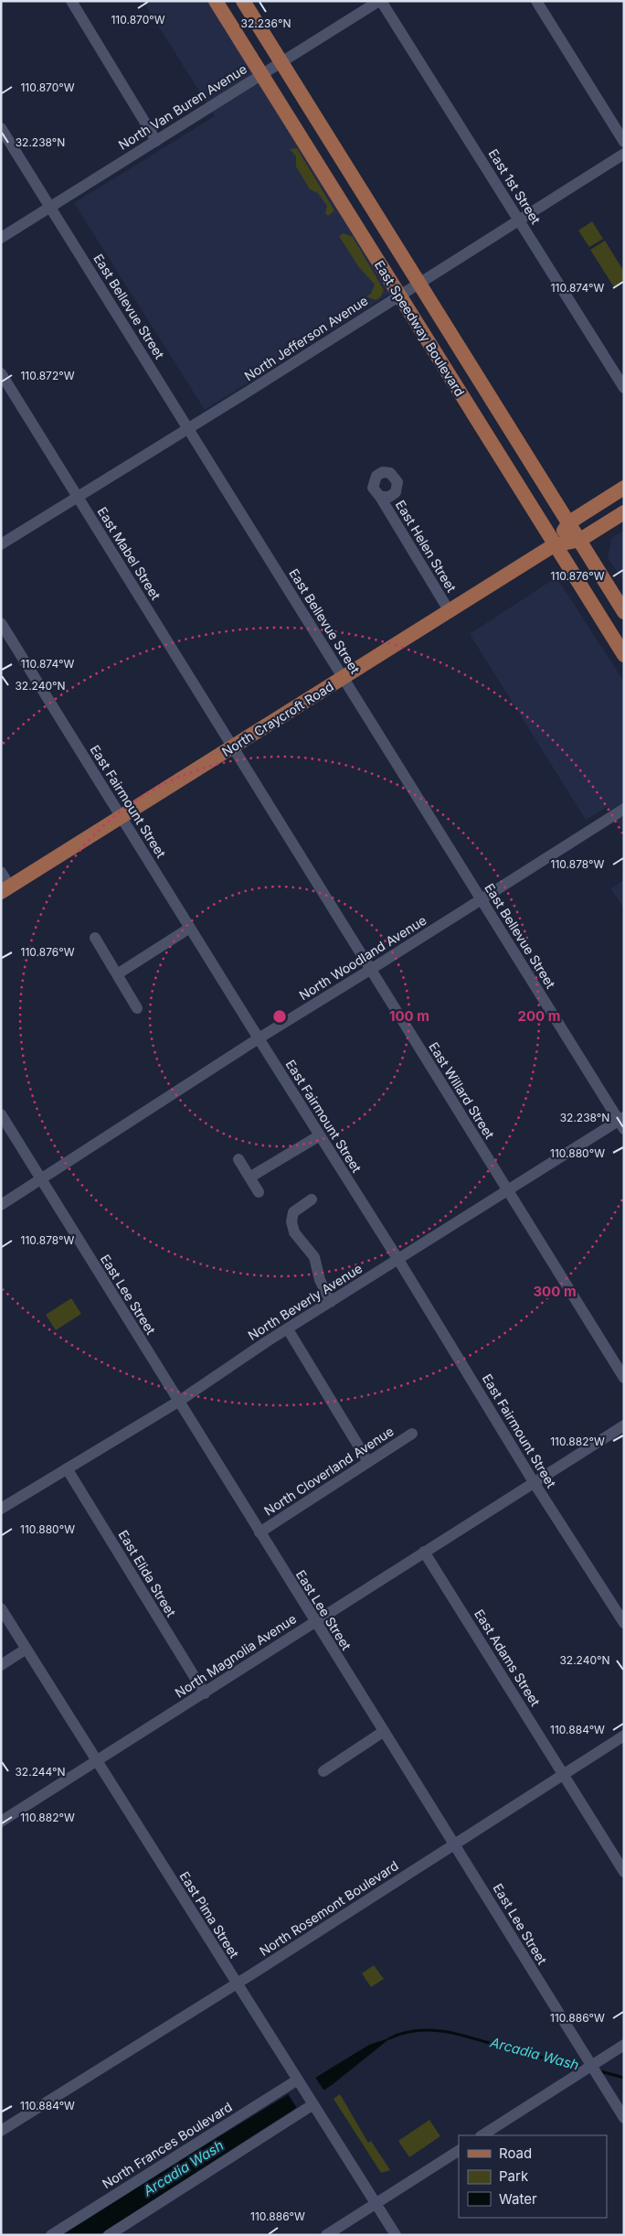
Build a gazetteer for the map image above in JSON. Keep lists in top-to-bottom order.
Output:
{
  "streets": {
    "main road": ["East Speedway Boulevard", "North Craycroft Road"],
    "street": [
      "North Van Buren Avenue",
      "East 1st Street",
      "East Bellevue Street",
      "North Jefferson Avenue",
      "East Helen Street",
      "East Mabel Street",
      "East Fairmount Street",
      "North Woodland Avenue",
      "East Willard Street",
      "East Lee Street",
      "North Beverly Avenue",
      "North Cloverland Avenue",
      "East Elida Street",
      "North Magnolia Avenue",
      "East Adams Street",
      "North Rosemont Boulevard",
      "East Pima Street",
      "North Frances Boulevard"
    ]
  },
  "crossings": [
    ["North Van Buren Avenue", "East 1st Street"],
    ["North Van Buren Avenue", "East Bellevue Street"],
    ["North Van Buren Avenue", "East Speedway Boulevard"],
    ["East 1st Street", "North Jefferson Avenue"],
    ["East Bellevue Street", "North Jefferson Avenue"],
    ["East Bellevue Street", "North Craycroft Road"],
    ["East Bellevue Street", "North Woodland Avenue"],
    ["East Bellevue Street", "North Beverly Avenue"],
    ["East Speedway Boulevard", "North Jefferson Avenue"],
    ["East Speedway Boulevard", "North Craycroft Road"],
    ["North Jefferson Avenue", "East Mabel Street"],
    ["East Helen Street", "North Craycroft Road"],
    ["East Mabel Street", "North Craycroft Road"],
    ["East Mabel Street", "East Willard Street"],
    ["North Craycroft Road", "East Fairmount Street"],
    ["North Craycroft Road", "East Willard Street"],
    ["East Fairmount Street", "North Woodland Avenue"],
    ["East Fairmount Street", "North Beverly Avenue"],
    ["East Fairmount Street", "North Magnolia Avenue"],
    ["North Woodland Avenue", "East Willard Street"],
    ["North Woodland Avenue", "East Lee Street"],
    ["East Willard Street", "North Beverly Avenue"],
    ["East Lee Street", "North Beverly Avenue"],
    ["East Lee Street", "North Cloverland Avenue"],
    ["East Lee Street", "North Magnolia Avenue"],
    ["East Lee Street", "North Rosemont Boulevard"],
    ["North Beverly Avenue", "East Elida Street"],
    ["East Elida Street", "North Magnolia Avenue"],
    ["North Magnolia Avenue", "East Adams Street"],
    ["North Magnolia Avenue", "East Pima Street"],
    ["East Adams Street", "North Rosemont Boulevard"],
    ["North Rosemont Boulevard", "East Pima Street"],
    ["East Pima Street", "North Frances Boulevard"]
  ],
  "water": ["Arcadia Wash"],
  "legend": ["Road", "Park", "Water"],
  "coordinates": [
    "110.870°W",
    "32.236°N",
    "32.238°N",
    "110.874°W",
    "110.872°W",
    "110.876°W",
    "32.240°N",
    "110.878°W",
    "110.880°W",
    "110.882°W",
    "110.884°W",
    "32.244°N",
    "110.886°W"
  ],
  "rings": ["100 m", "200 m", "300 m"]
}
